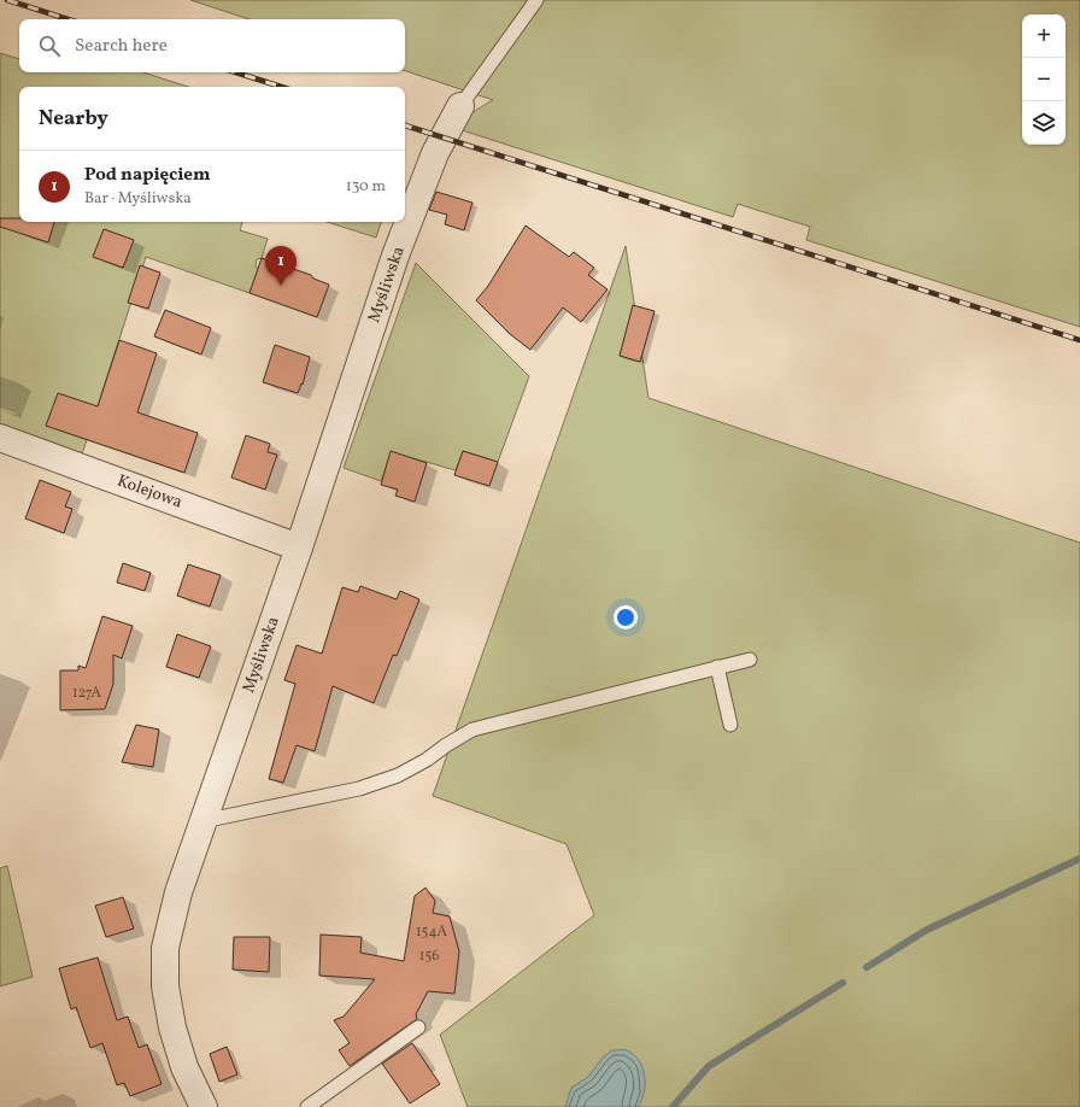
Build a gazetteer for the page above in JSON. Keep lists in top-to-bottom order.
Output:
{
  "streets": {
    "street": ["Myśliwska", "Kolejowa"]
  },
  "crossings": [
    ["Myśliwska", "Kolejowa"]
  ],
  "house_numbers": ["127A", "154A", "156"],
  "page": {
    "map_buttons": ["+", "−"],
    "search": "Search here",
    "heading": "Nearby",
    "list": [
      {
        "mark": "1",
        "name": "Pod napięciem",
        "note": "Bar · Myśliwska",
        "value": "130 m"
      }
    ],
    "pins": "1"
  }
}
